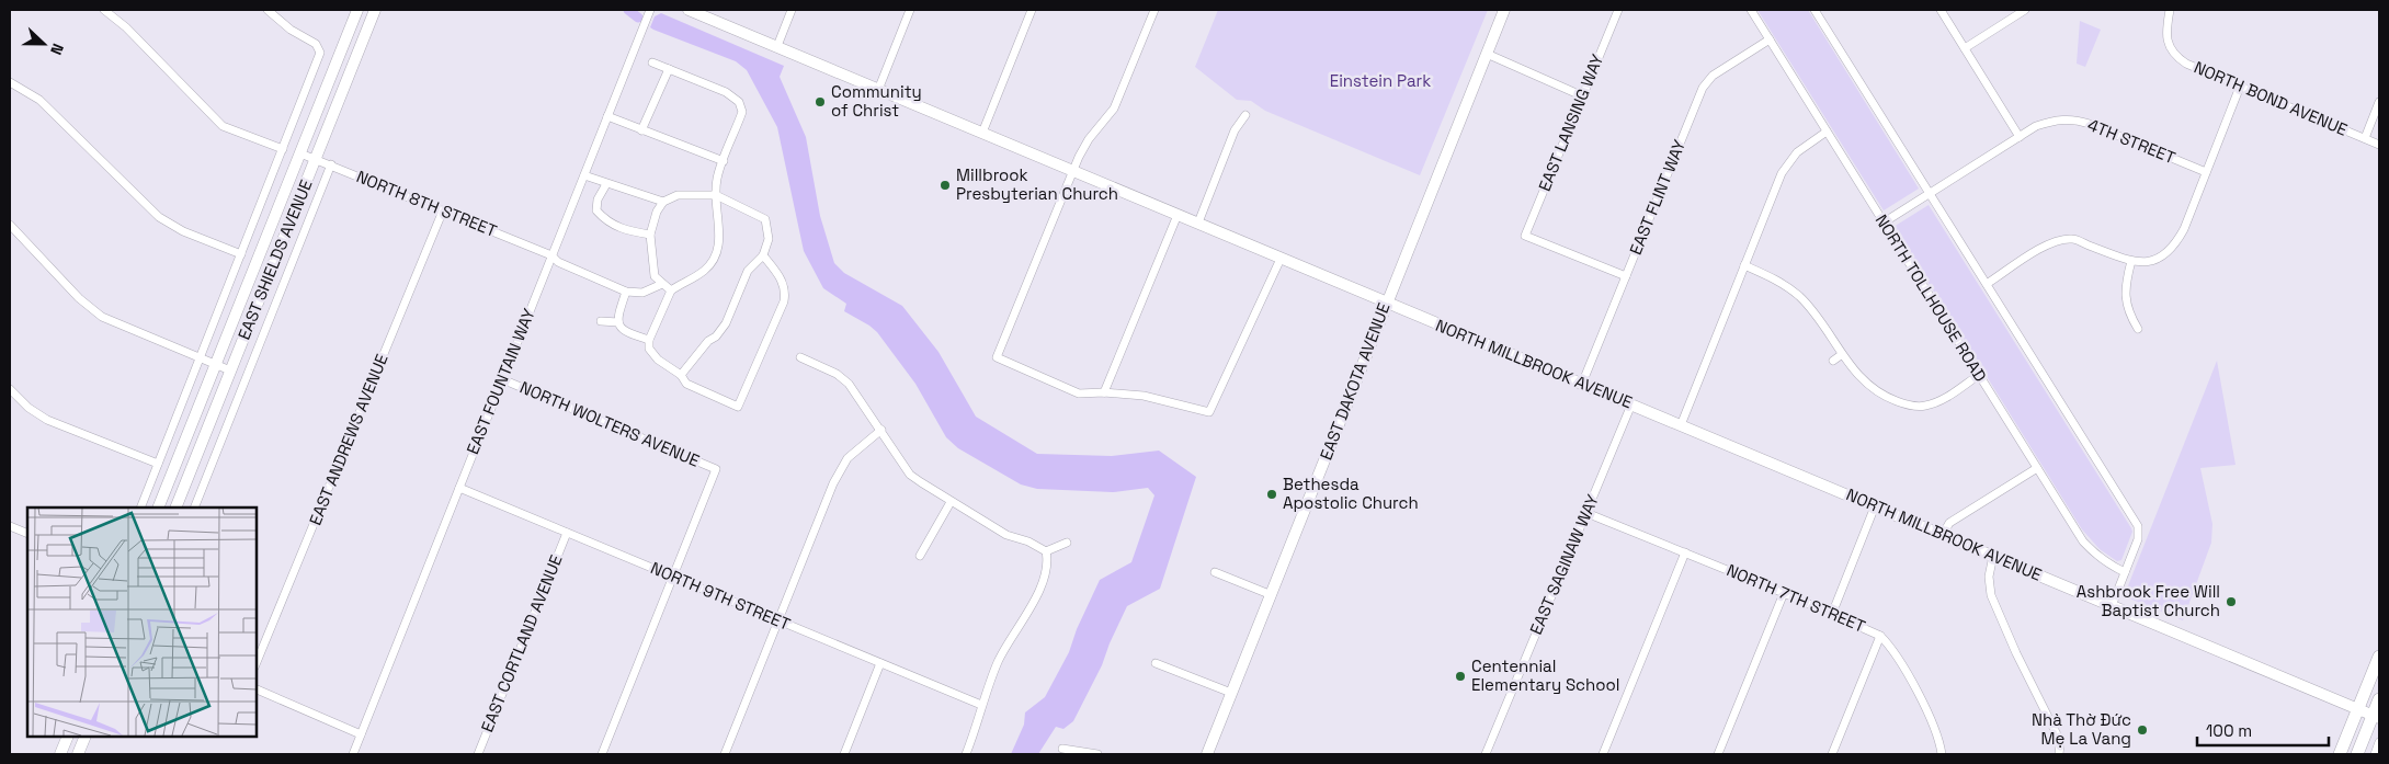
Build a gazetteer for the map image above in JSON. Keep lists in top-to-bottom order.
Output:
{
  "streets": {
    "street": [
      "NORTH BOND AVENUE",
      "EAST LANSING WAY",
      "4TH STREET",
      "EAST FLINT WAY",
      "NORTH 8TH STREET",
      "EAST SHIELDS AVENUE",
      "NORTH TOLLHOUSE ROAD",
      "NORTH MILLBROOK AVENUE",
      "EAST FOUNTAIN WAY",
      "EAST DAKOTA AVENUE",
      "NORTH WOLTERS AVENUE",
      "EAST ANDREWS AVENUE",
      "EAST SAGINAW WAY",
      "NORTH 9TH STREET",
      "NORTH 7TH STREET",
      "EAST CORTLAND AVENUE"
    ]
  },
  "crossings": [
    ["EAST LANSING WAY", "EAST FLINT WAY"],
    ["EAST FLINT WAY", "NORTH TOLLHOUSE ROAD"],
    ["EAST FLINT WAY", "NORTH MILLBROOK AVENUE"],
    ["NORTH 8TH STREET", "EAST SHIELDS AVENUE"],
    ["NORTH 8TH STREET", "EAST FOUNTAIN WAY"],
    ["NORTH 8TH STREET", "EAST ANDREWS AVENUE"],
    ["NORTH MILLBROOK AVENUE", "EAST DAKOTA AVENUE"],
    ["NORTH MILLBROOK AVENUE", "EAST SAGINAW WAY"],
    ["EAST FOUNTAIN WAY", "NORTH WOLTERS AVENUE"],
    ["EAST FOUNTAIN WAY", "NORTH 9TH STREET"],
    ["NORTH WOLTERS AVENUE", "NORTH 9TH STREET"],
    ["EAST SAGINAW WAY", "NORTH 7TH STREET"],
    ["NORTH 9TH STREET", "EAST CORTLAND AVENUE"]
  ],
  "parks": ["Einstein Park"],
  "places": [
    "Community of Christ",
    "Millbrook Presbyterian Church",
    "Bethesda Apostolic Church",
    "Ashbrook Free Will Baptist Church",
    "Centennial Elementary School",
    "Nhà Thờ Đức Mẹ La Vang"
  ],
  "scale_bar": "100 m",
  "north": "right"
}
